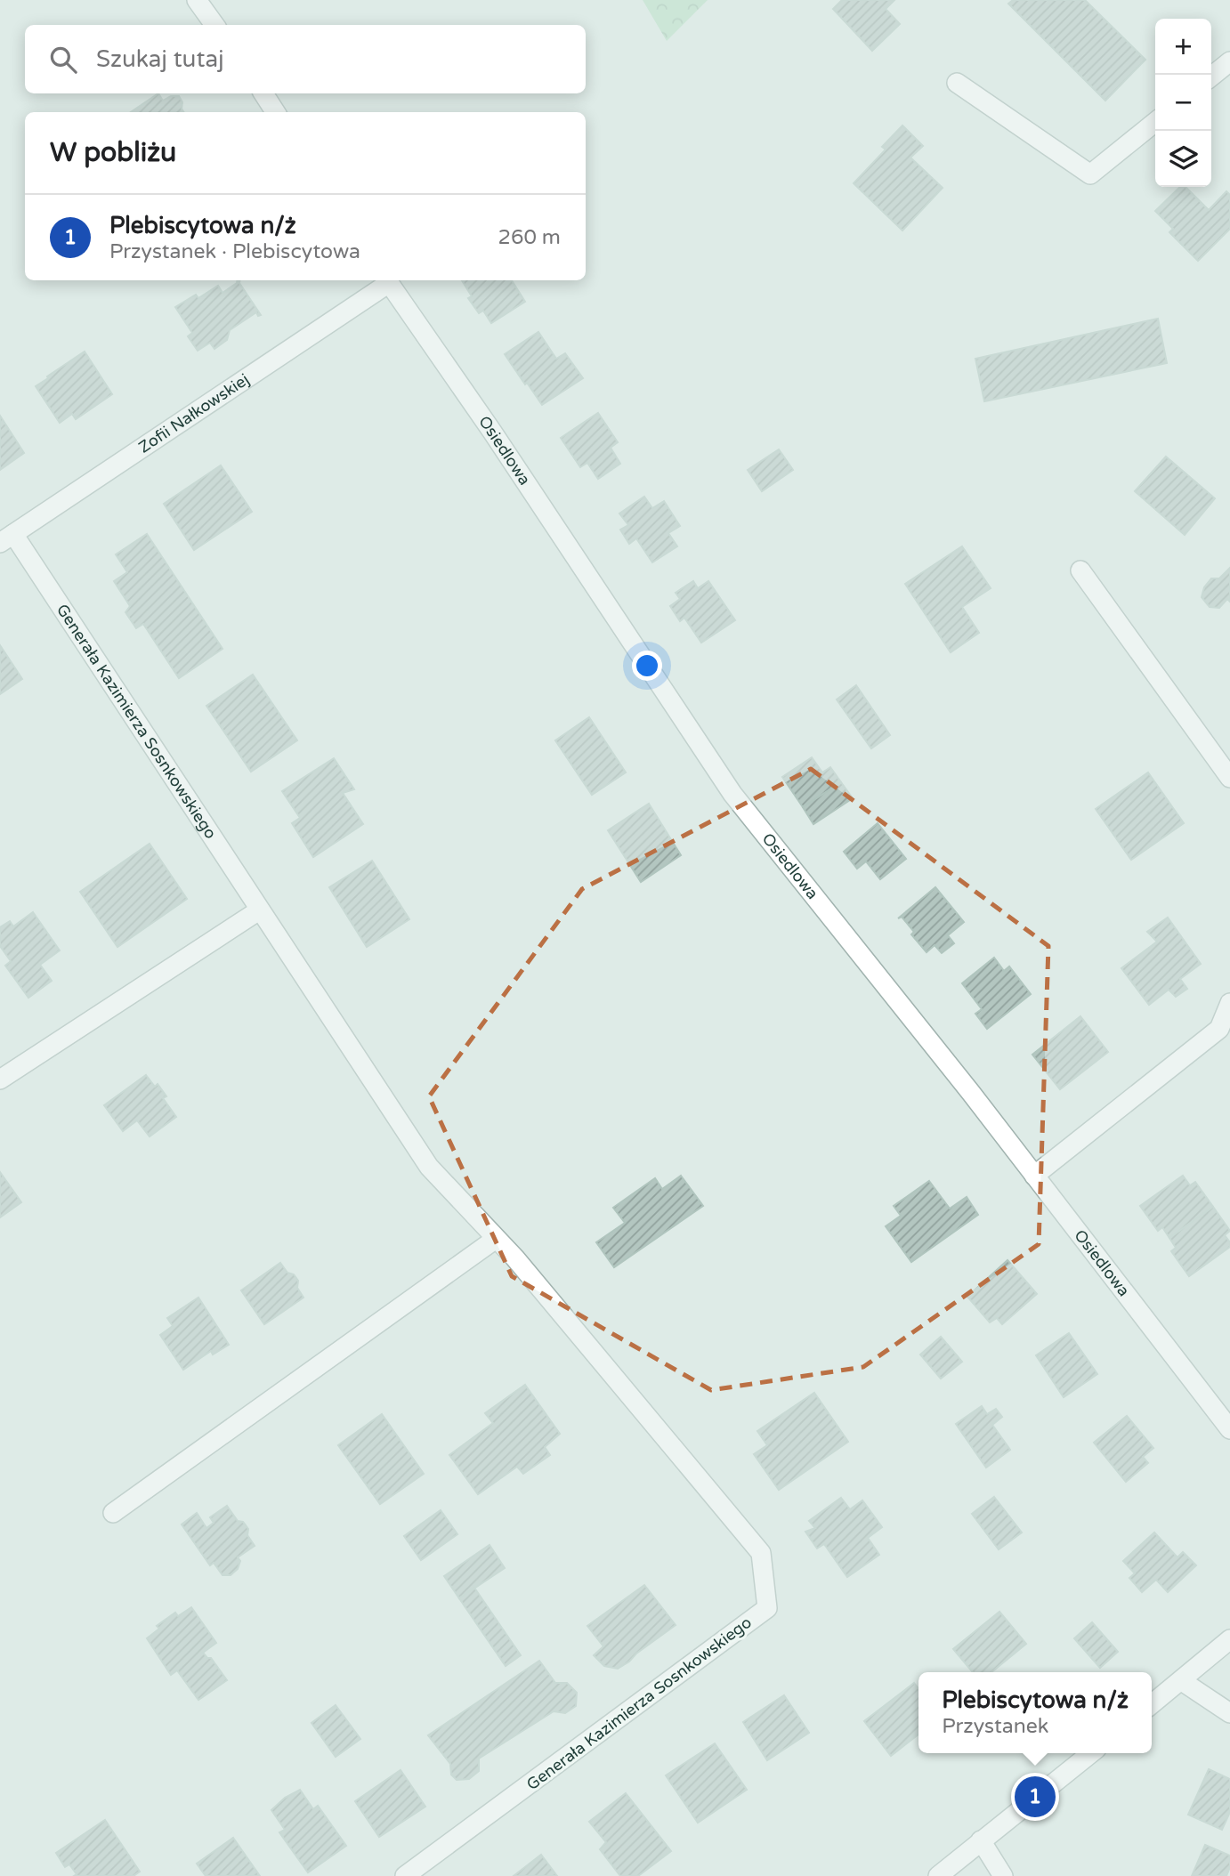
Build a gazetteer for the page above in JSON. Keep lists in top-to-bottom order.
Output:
{
  "streets": {
    "street": ["Zofii Nałkowskiej", "Osiedlowa", "Generała Kazimierza Sosnkowskiego"]
  },
  "crossings": [
    ["Zofii Nałkowskiej", "Osiedlowa"],
    ["Zofii Nałkowskiej", "Generała Kazimierza Sosnkowskiego"]
  ],
  "page": {
    "map_buttons": ["+", "−"],
    "search": "Szukaj tutaj",
    "heading": "W pobliżu",
    "list": [
      {
        "mark": "1",
        "name": "Plebiscytowa n/ż",
        "note": "Przystanek · Plebiscytowa",
        "value": "260 m"
      }
    ],
    "popup": ["Plebiscytowa n/ż", "Przystanek"],
    "pins": "1"
  }
}
